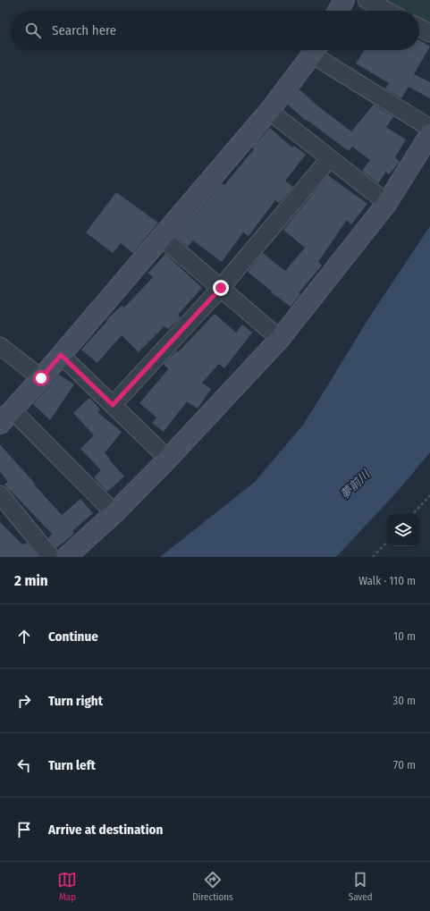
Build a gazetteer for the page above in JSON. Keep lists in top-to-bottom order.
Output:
{
  "water": ["夢前川"],
  "page": {
    "search": "Search here",
    "heading": ["2 min", "Walk · 110 m"],
    "list": [
      ["Continue", "10 m"],
      ["Turn right", "30 m"],
      ["Turn left", "70 m"],
      "Arrive at destination"
    ],
    "nav": ["Map", "Directions", "Saved"]
  }
}
